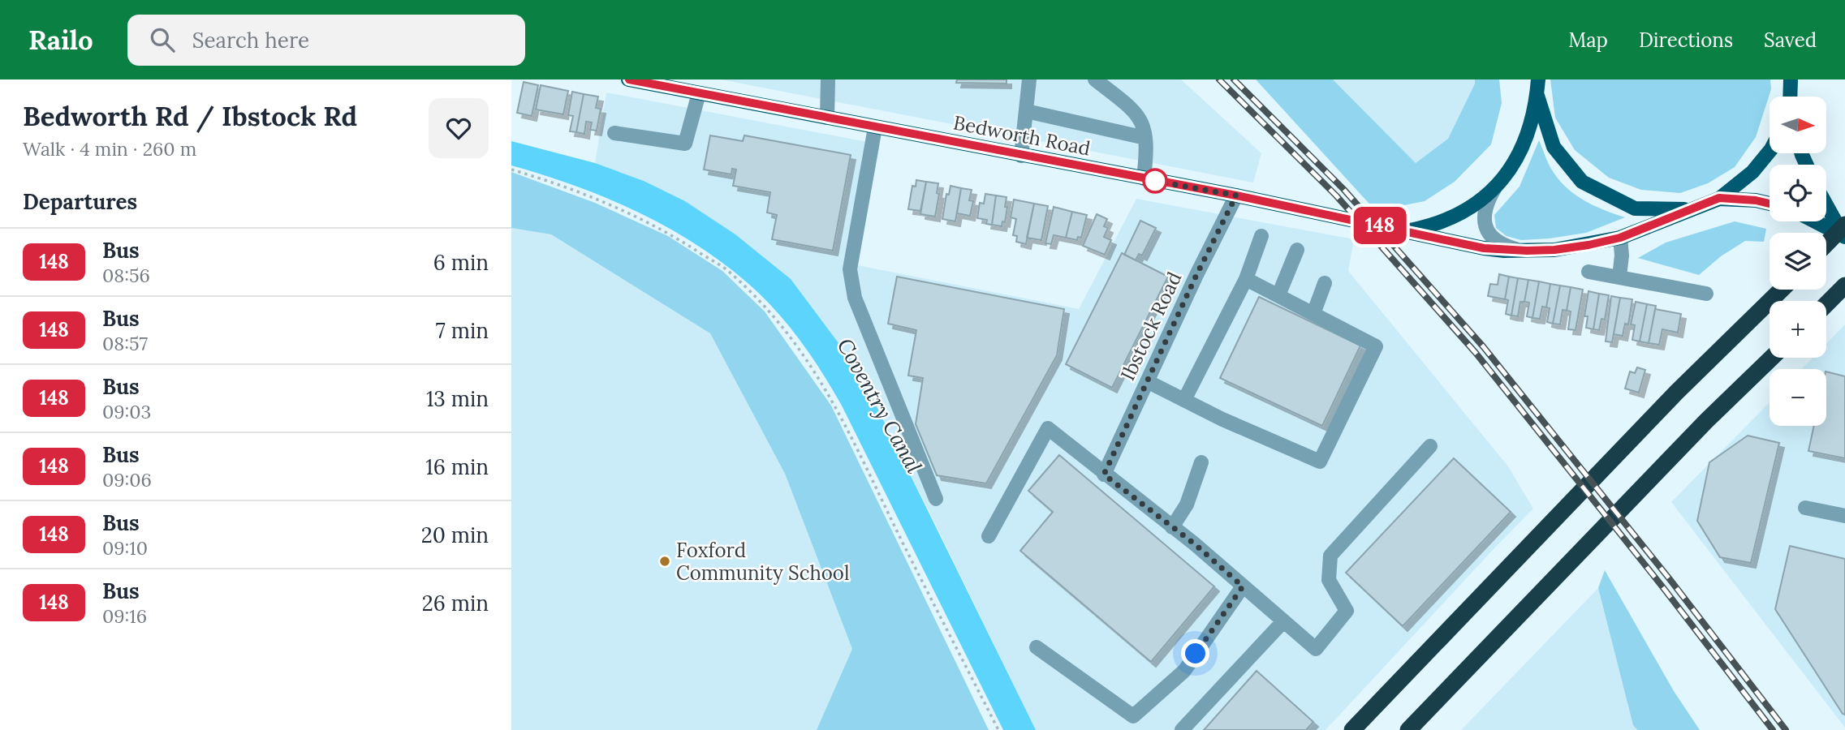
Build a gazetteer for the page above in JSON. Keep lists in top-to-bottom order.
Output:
{
  "streets": {
    "main road": ["Bedworth Road"],
    "street": ["Ibstock Road"]
  },
  "crossings": [
    ["Bedworth Road", "Ibstock Road"]
  ],
  "water": ["Coventry Canal"],
  "places": ["Foxford Community School"],
  "lines": ["bus line 148"],
  "north": "right",
  "page": {
    "header": "Railo",
    "search": "Search here",
    "nav": ["Map", "Directions", "Saved"],
    "heading": [
      ["Bedworth Rd / Ibstock Rd", "Walk · 4 min · 260 m"],
      "Departures"
    ],
    "on_map": "148",
    "map_buttons": ["+", "−"],
    "list": [
      {
        "mark": "148",
        "name": "Bus",
        "note": "08:56",
        "value": "6 min"
      },
      {
        "mark": "148",
        "name": "Bus",
        "note": "08:57",
        "value": "7 min"
      },
      {
        "mark": "148",
        "name": "Bus",
        "note": "09:03",
        "value": "13 min"
      },
      {
        "mark": "148",
        "name": "Bus",
        "note": "09:06",
        "value": "16 min"
      },
      {
        "mark": "148",
        "name": "Bus",
        "note": "09:10",
        "value": "20 min"
      },
      {
        "mark": "148",
        "name": "Bus",
        "note": "09:16",
        "value": "26 min"
      }
    ]
  }
}
